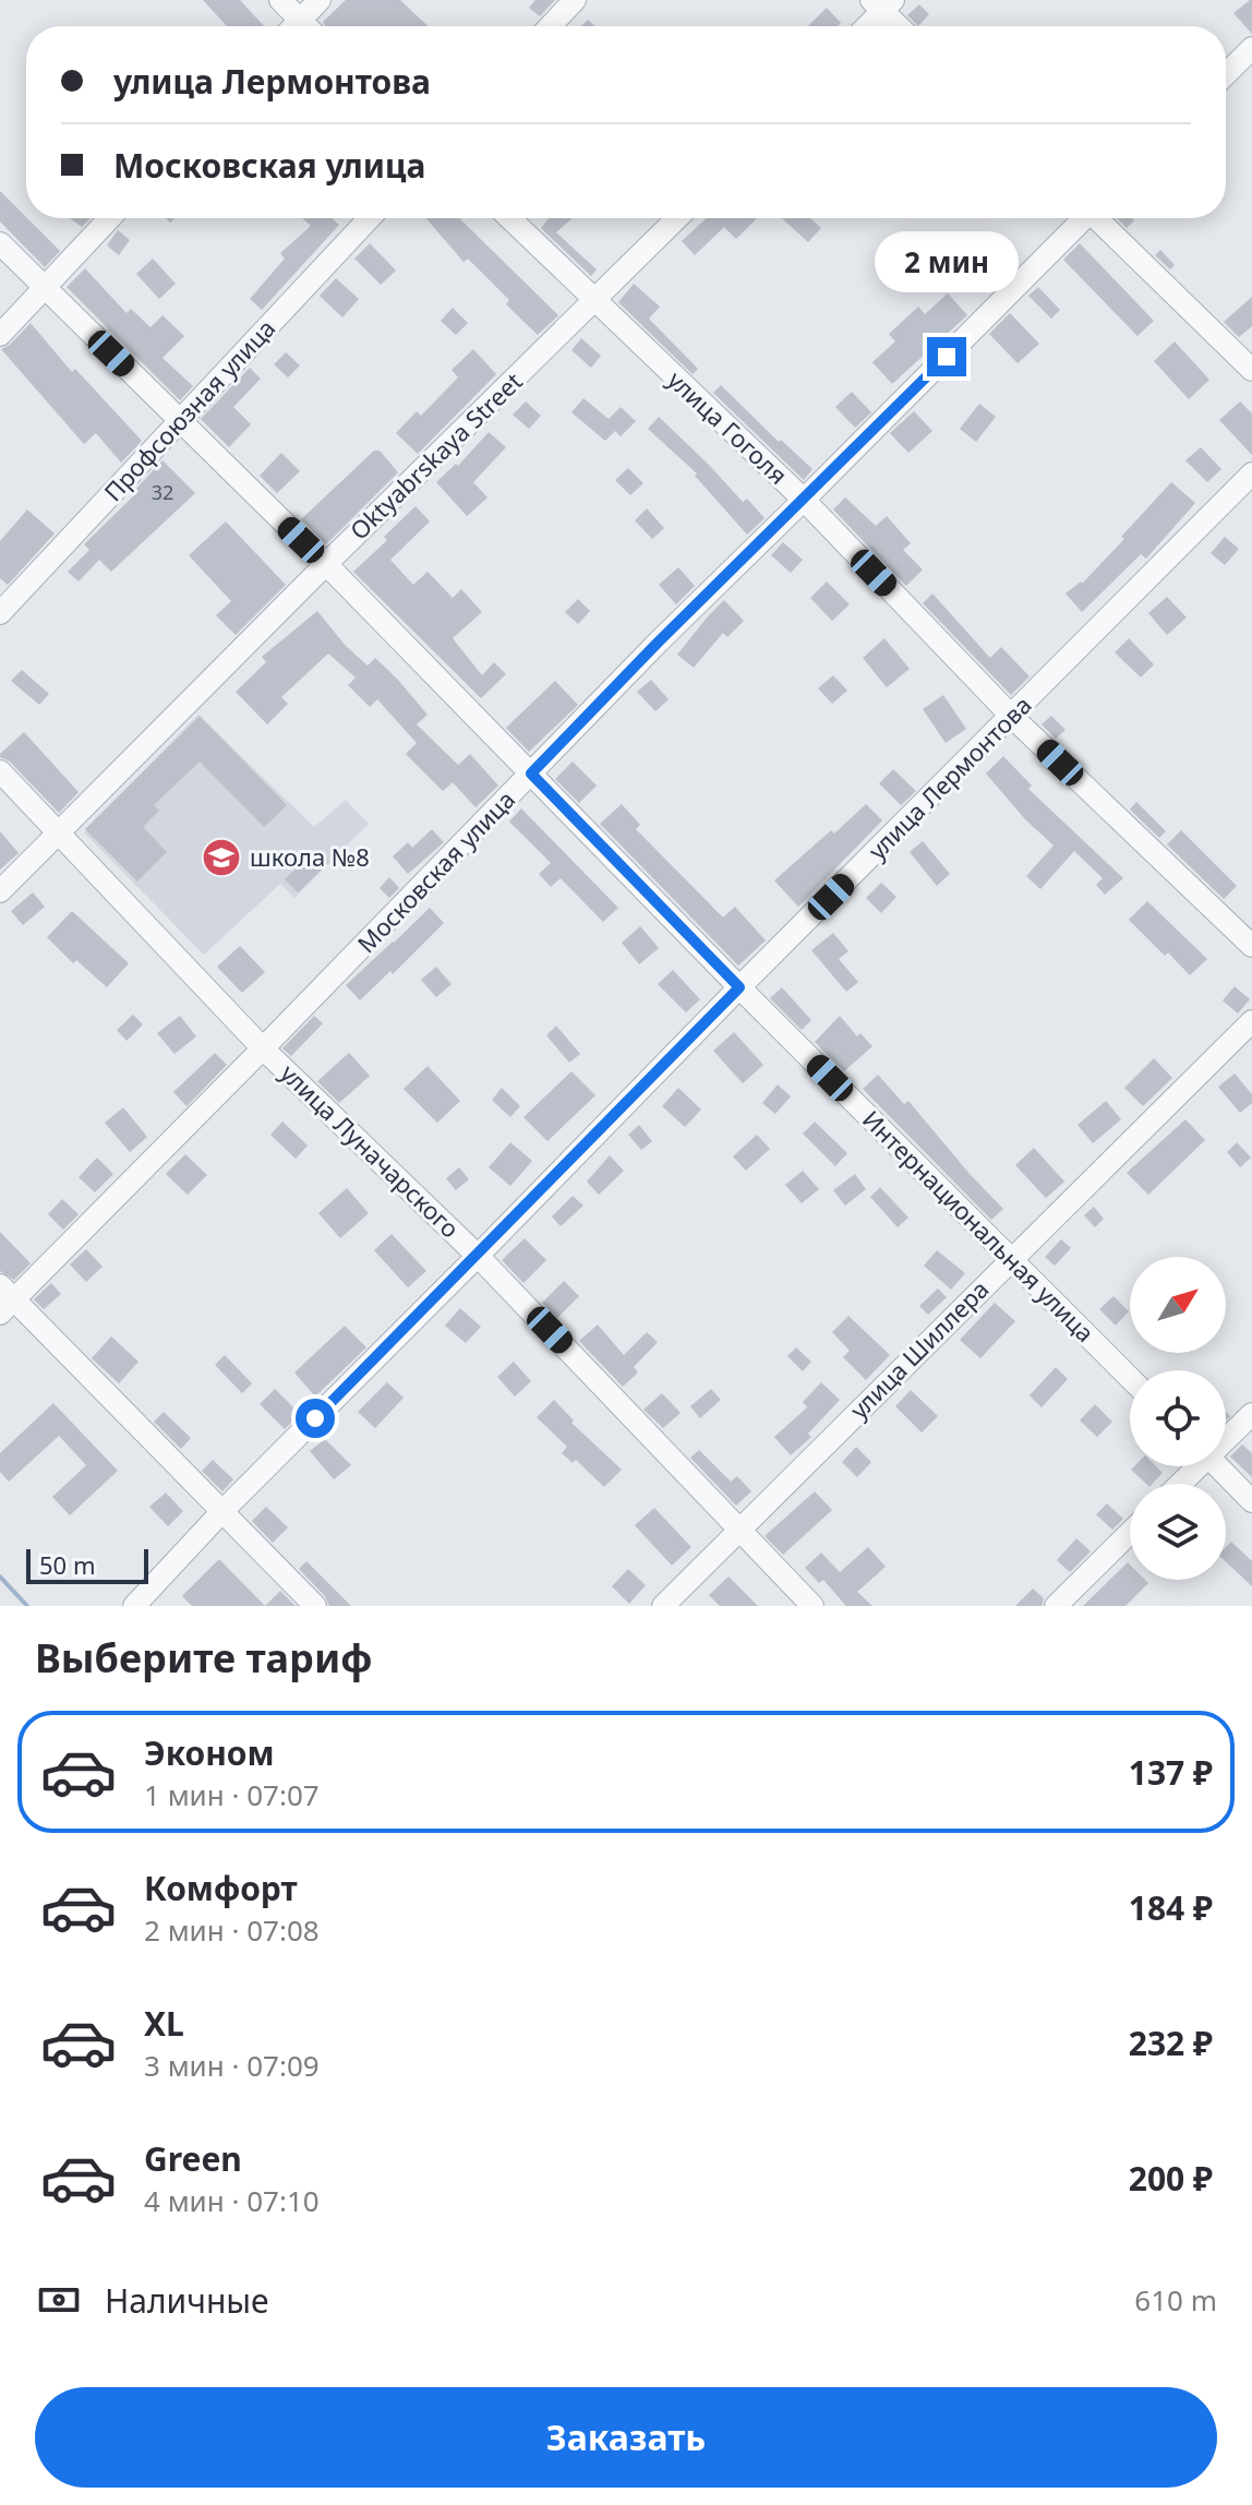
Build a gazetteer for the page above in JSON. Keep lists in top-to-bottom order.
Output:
{
  "streets": {
    "street": [
      "Профсоюзная улица",
      "улица Гоголя",
      "Oktyabrskaya Street",
      "улица Лермонтова",
      "Московская улица",
      "улица Луначарского",
      "Интернациональная улица",
      "улица Шиллера"
    ]
  },
  "crossings": [
    ["Профсоюзная улица", "Интернациональная улица"],
    ["улица Гоголя", "Oktyabrskaya Street"],
    ["улица Гоголя", "улица Лермонтова"],
    ["улица Гоголя", "Московская улица"],
    ["Oktyabrskaya Street", "улица Луначарского"],
    ["Oktyabrskaya Street", "Интернациональная улица"],
    ["улица Лермонтова", "улица Луначарского"],
    ["улица Лермонтова", "Интернациональная улица"],
    ["Московская улица", "улица Луначарского"],
    ["Московская улица", "Интернациональная улица"],
    ["улица Луначарского", "улица Шиллера"],
    ["Интернациональная улица", "улица Шиллера"]
  ],
  "places": {
    "school or university": ["школа №8"]
  },
  "house_numbers": ["32"],
  "scale_bar": "50 m",
  "north": "top right",
  "page": {
    "banner": ["улица Лермонтова", "Московская улица"],
    "bubble": "2 мин",
    "scale": "50 m",
    "heading": "Выберите тариф",
    "list": [
      {
        "name": "Эконом",
        "note": "1 мин · 07:07",
        "value": "137 ₽"
      },
      {
        "name": "Комфорт",
        "note": "2 мин · 07:08",
        "value": "184 ₽"
      },
      {
        "name": "XL",
        "note": "3 мин · 07:09",
        "value": "232 ₽"
      },
      {
        "name": "Green",
        "note": "4 мин · 07:10",
        "value": "200 ₽"
      }
    ],
    "pay": ["Наличные", "610 m"],
    "buttons": "Заказать"
  }
}
